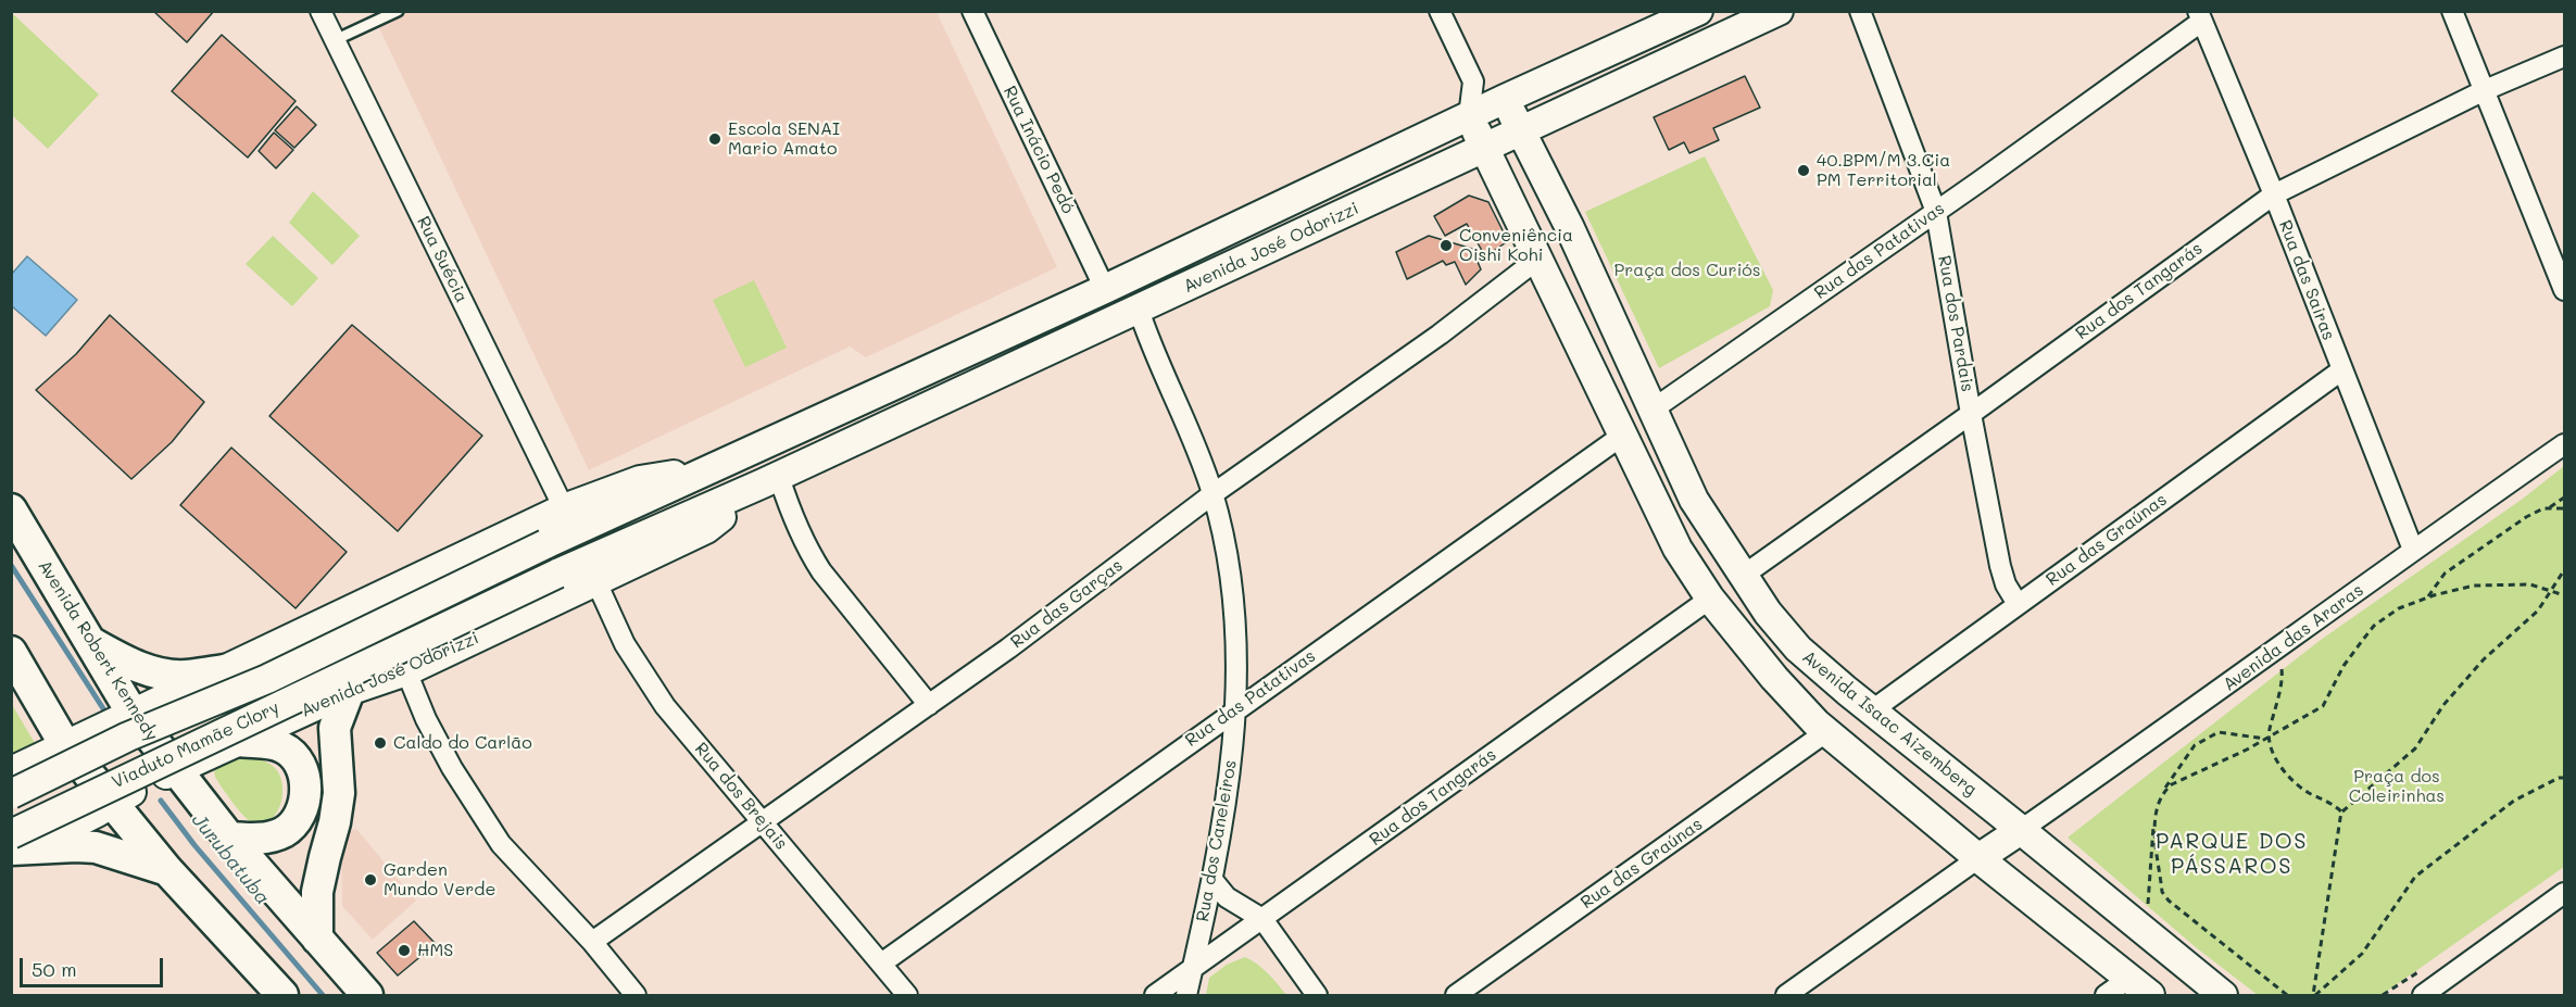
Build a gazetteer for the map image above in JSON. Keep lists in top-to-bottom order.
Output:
{
  "streets": {
    "main road": ["Avenida Robert Kennedy"],
    "street": [
      "Rua Inácio Pedó",
      "Avenida José Odorizzi",
      "Rua das Patativas",
      "Rua Suécia",
      "Rua das Sairas",
      "Rua dos Tangarás",
      "Rua dos Pardais",
      "Rua das Graúnas",
      "Rua das Garças",
      "Avenida das Araras",
      "Avenida Isaac Aizemberg",
      "Viaduto Mamãe Clory",
      "Rua dos Brejais",
      "Rua dos Caneleiros"
    ]
  },
  "crossings": [
    ["Rua Inácio Pedó", "Avenida José Odorizzi"],
    ["Avenida José Odorizzi", "Rua Suécia"],
    ["Avenida José Odorizzi", "Avenida Robert Kennedy"],
    ["Avenida José Odorizzi", "Avenida Isaac Aizemberg"],
    ["Avenida José Odorizzi", "Viaduto Mamãe Clory"],
    ["Avenida José Odorizzi", "Rua dos Brejais"],
    ["Avenida José Odorizzi", "Rua dos Caneleiros"],
    ["Rua das Patativas", "Rua das Sairas"],
    ["Rua das Patativas", "Rua dos Pardais"],
    ["Rua das Patativas", "Avenida Isaac Aizemberg"],
    ["Rua das Patativas", "Rua dos Brejais"],
    ["Rua das Patativas", "Rua dos Caneleiros"],
    ["Rua das Sairas", "Rua dos Tangarás"],
    ["Rua das Sairas", "Rua das Graúnas"],
    ["Rua das Sairas", "Avenida das Araras"],
    ["Rua dos Tangarás", "Rua dos Pardais"],
    ["Rua dos Tangarás", "Avenida Isaac Aizemberg"],
    ["Rua dos Tangarás", "Rua dos Caneleiros"],
    ["Rua dos Pardais", "Rua das Graúnas"],
    ["Rua das Graúnas", "Avenida Isaac Aizemberg"],
    ["Rua das Garças", "Rua dos Brejais"],
    ["Rua das Garças", "Rua dos Caneleiros"],
    ["Avenida das Araras", "Avenida Isaac Aizemberg"]
  ],
  "districts": ["PARQUE DOS PÁSSAROS"],
  "water": ["Jurubatuba"],
  "parks": ["Praça dos Curiós", "Praça dos Coleirinhas"],
  "places": [
    "Escola SENAI Mario Amato",
    "40.BPM/M 3.Cia PM Territorial",
    "Conveniência Oishi Kohi",
    "Caldo do Carlão",
    "Garden Mundo Verde",
    "HMS"
  ],
  "scale_bar": "50 m"
}
